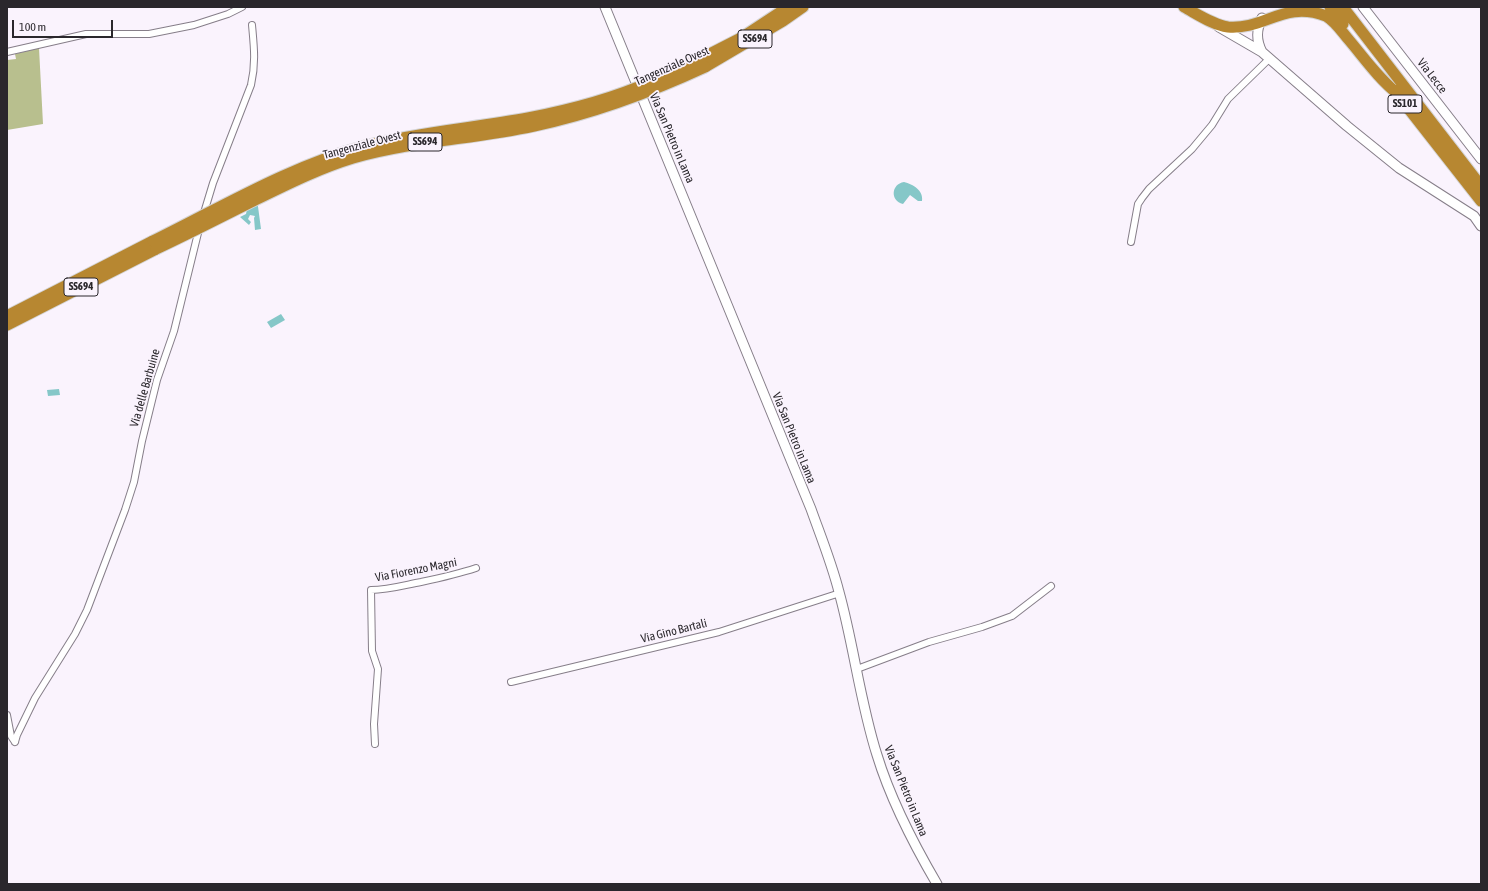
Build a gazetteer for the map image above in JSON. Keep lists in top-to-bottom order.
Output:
{
  "streets": {
    "highway": ["SS694", "Tangenziale Ovest", "SS101"],
    "main road": ["Via Lecce", "Via San Pietro in Lama"],
    "street": ["Via delle Barbuine", "Via Fiorenzo Magni", "Via Gino Bartali"]
  },
  "crossings": [
    ["Via San Pietro in Lama", "Via Gino Bartali"]
  ],
  "scale_bar": "100 m"
}
